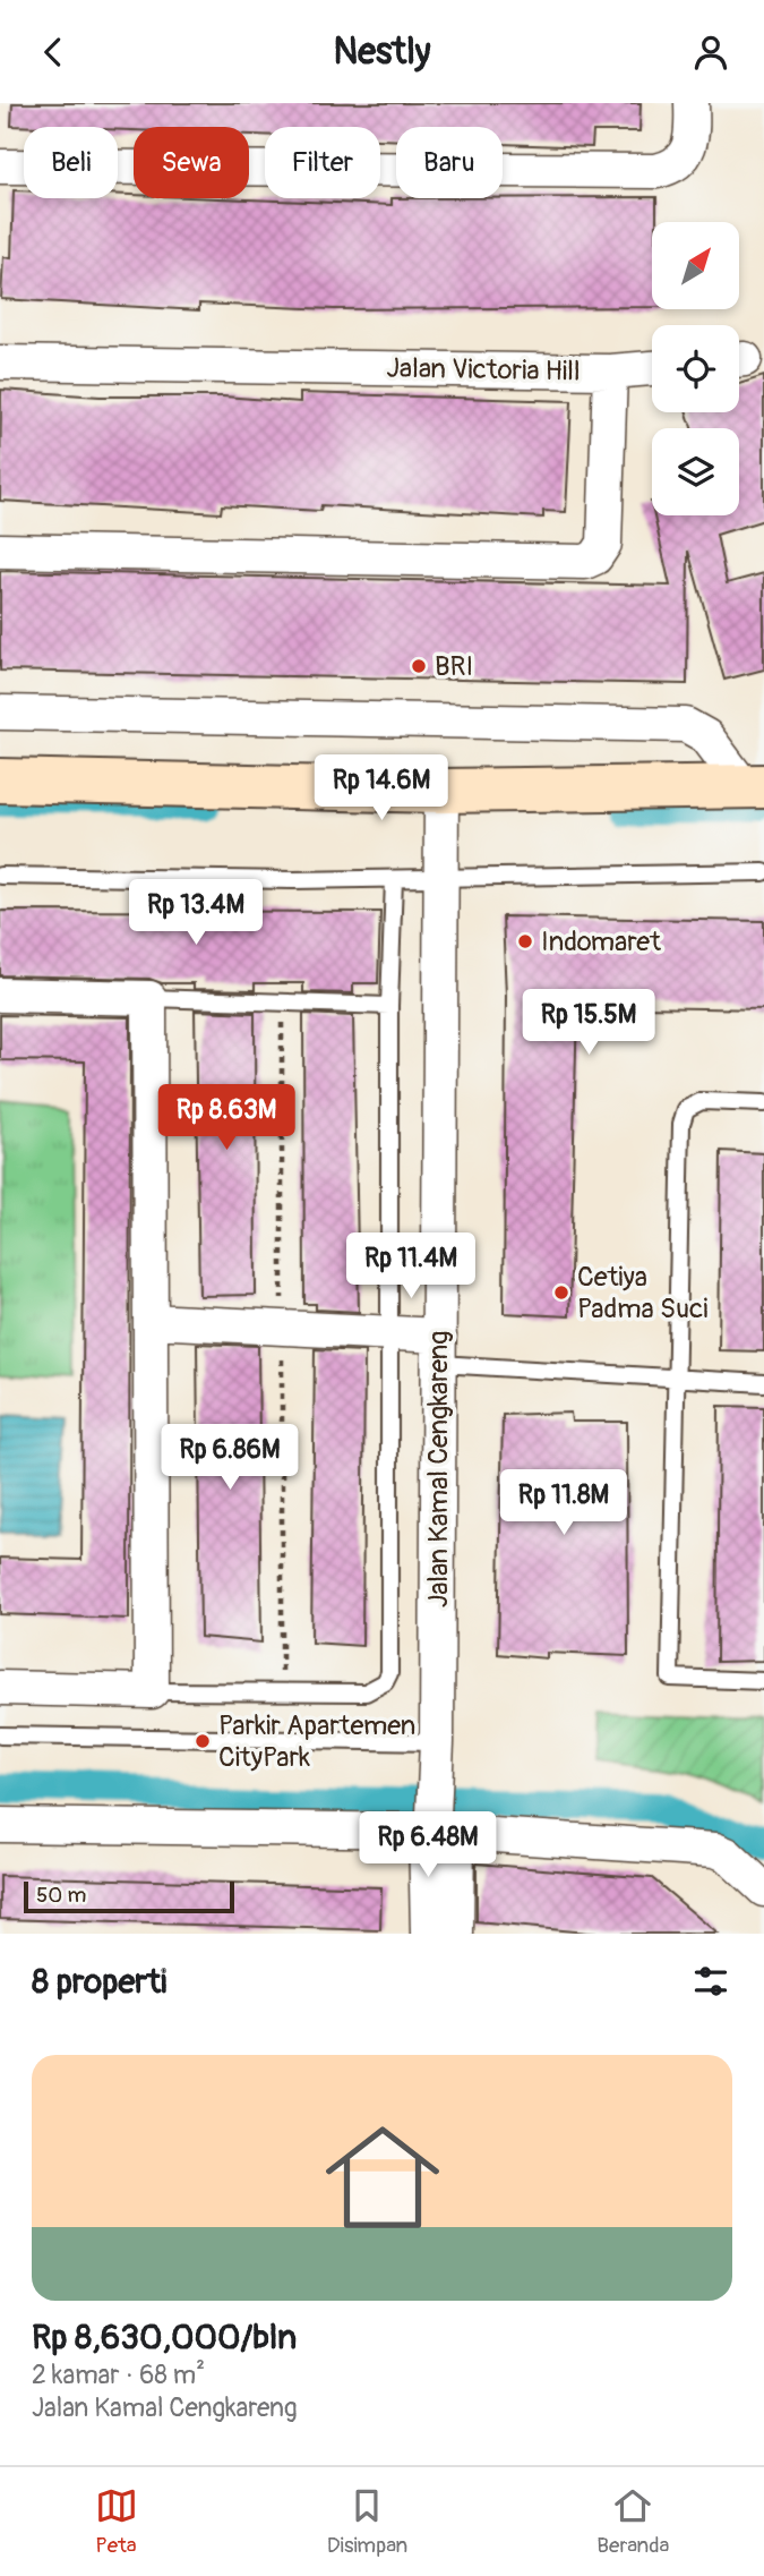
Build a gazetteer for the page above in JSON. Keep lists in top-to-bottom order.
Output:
{
  "streets": {
    "street": ["Jalan Victoria Hill", "Jalan Kamal Cengkareng"]
  },
  "places": [
    "BRI",
    "Indomaret",
    "Cetiya Padma Suci",
    "Parkir Apartemen CityPark"
  ],
  "scale_bar": "50 m",
  "north": "top right",
  "page": {
    "header": "Nestly",
    "chip": [
      "Beli",
      "Sewa",
      "Filter",
      "Baru"
    ],
    "price": [
      "Rp 14.6M",
      "Rp 13.4M",
      "Rp 15.5M",
      "Rp 8.63M",
      "Rp 11.4M",
      "Rp 6.86M",
      "Rp 11.8M",
      "Rp 6.48M"
    ],
    "scale": "50 m",
    "heading": "8 properti",
    "list": [
      {
        "name": "Rp 8,630,000/bln",
        "note": "2 kamar · 68 m² · Jalan Kamal Cengkareng"
      }
    ],
    "tabs": ["Peta", "Disimpan", "Beranda"]
  }
}
